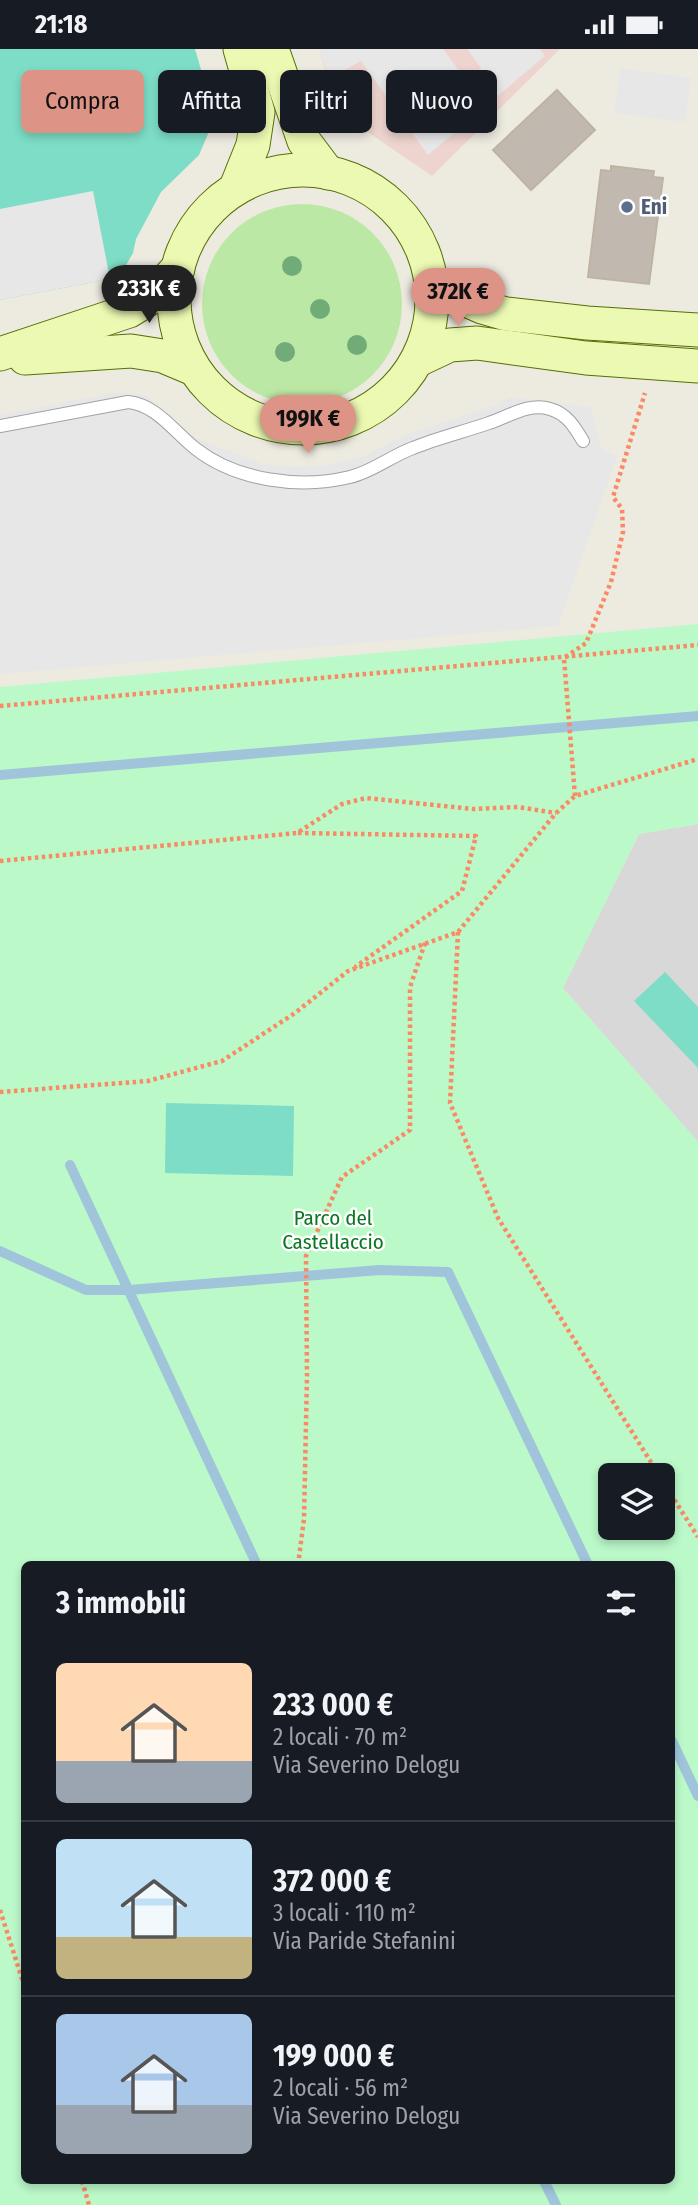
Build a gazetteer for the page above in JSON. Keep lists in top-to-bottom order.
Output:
{
  "parks": ["Parco del Castellaccio"],
  "places": ["Eni"],
  "page": {
    "status": "21:18",
    "chip": [
      "Compra",
      "Affitta",
      "Filtri",
      "Nuovo"
    ],
    "price": ["233K €", "372K €", "199K €"],
    "heading": "3 immobili",
    "list": [
      {
        "name": "233 000 €",
        "note": "2 locali · 70 m² · Via Severino Delogu"
      },
      {
        "name": "372 000 €",
        "note": "3 locali · 110 m² · Via Paride Stefanini"
      },
      {
        "name": "199 000 €",
        "note": "2 locali · 56 m² · Via Severino Delogu"
      }
    ]
  }
}
